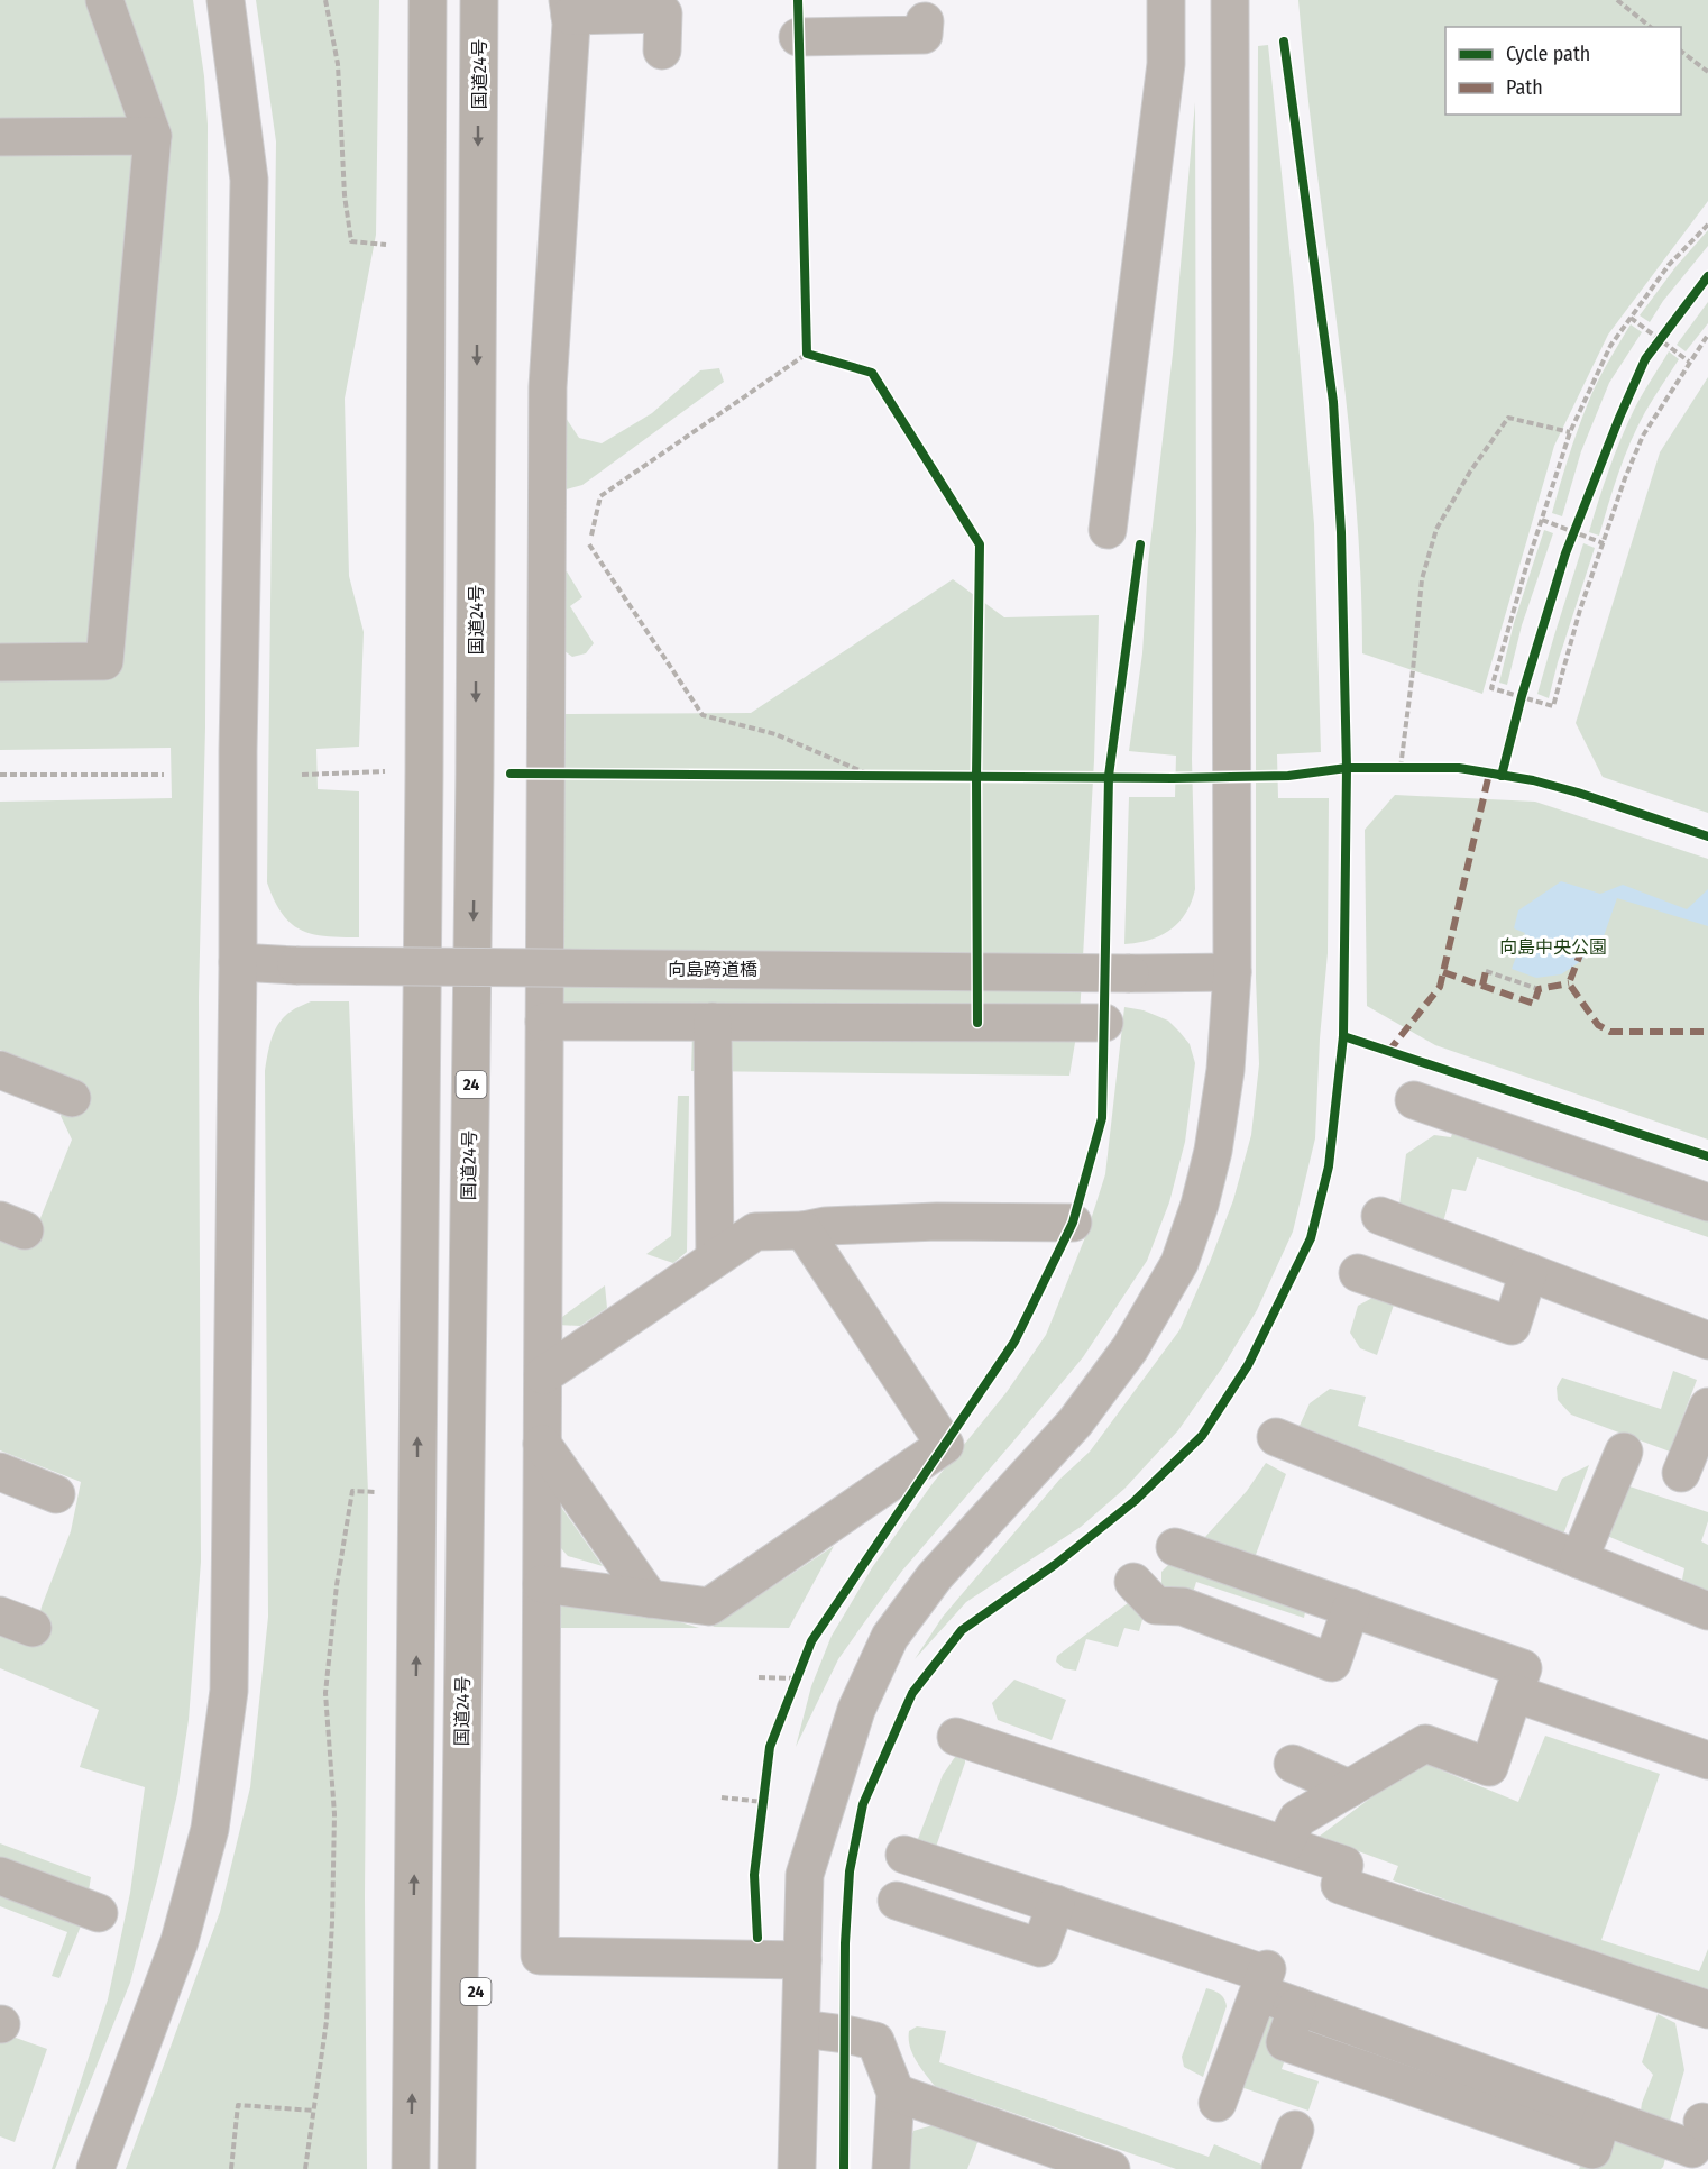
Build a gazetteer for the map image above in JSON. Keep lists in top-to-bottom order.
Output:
{
  "streets": {
    "highway": ["国道24号", "24"],
    "street": ["向島跨道橋"]
  },
  "crossings": [
    ["国道24号", "24"]
  ],
  "parks": ["向島中央公園"],
  "legend": ["Cycle path", "Path"]
}
